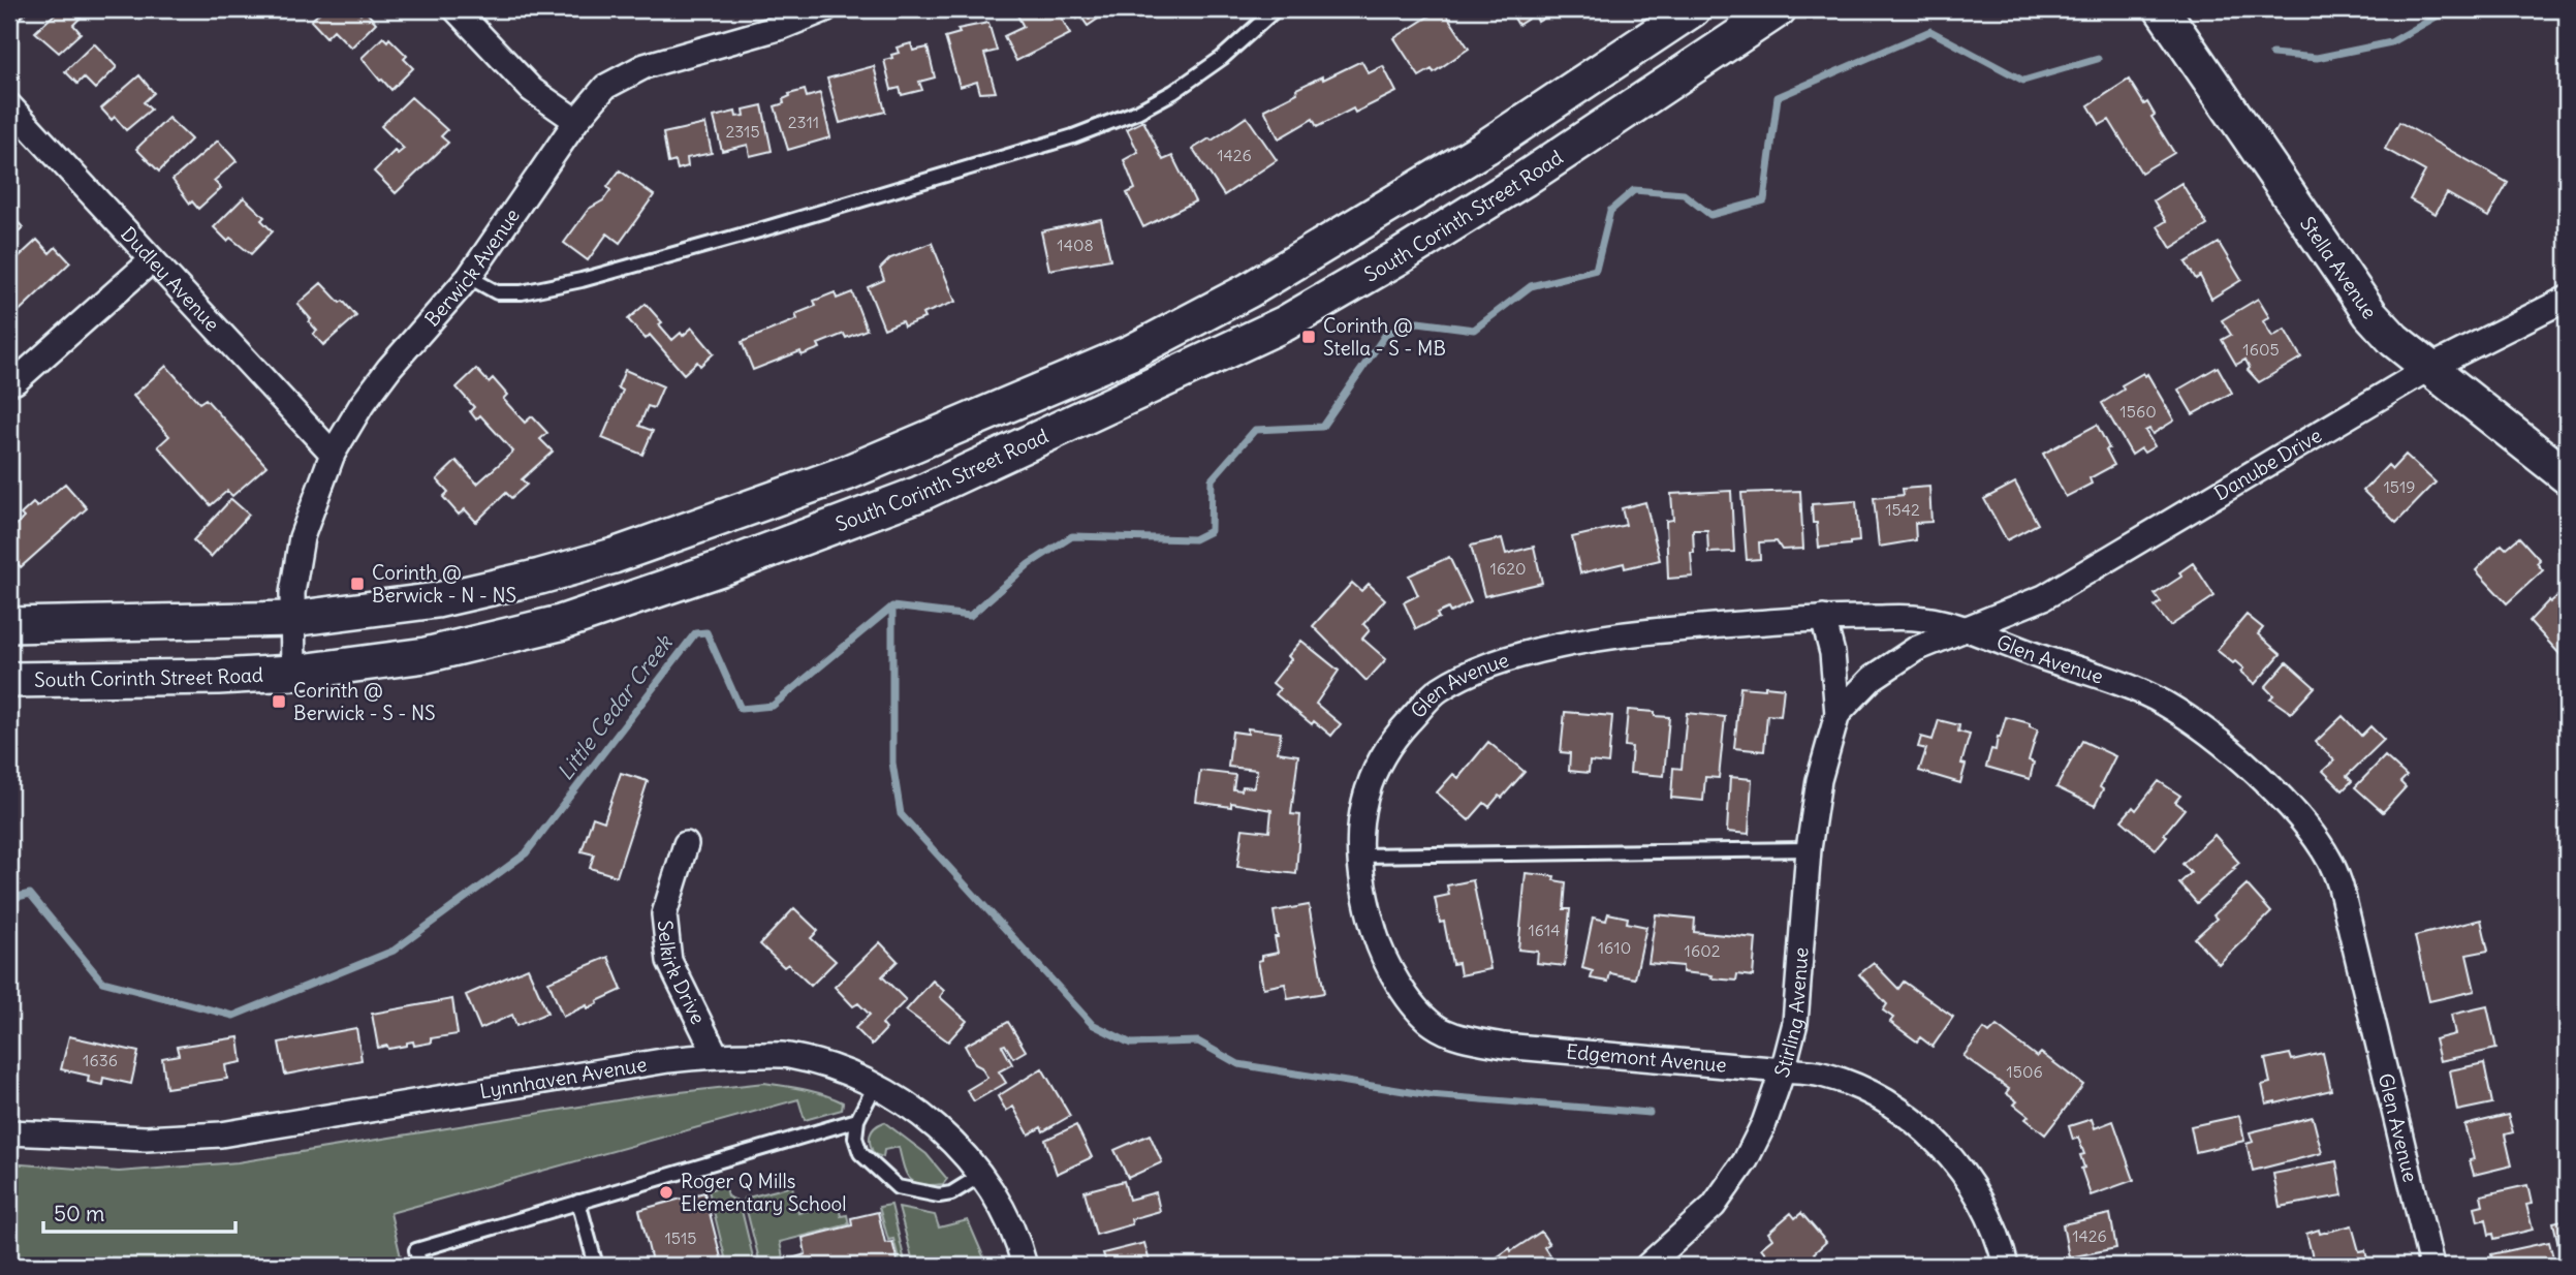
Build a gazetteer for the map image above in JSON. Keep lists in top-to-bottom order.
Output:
{
  "streets": {
    "main road": ["South Corinth Street Road", "Stella Avenue"],
    "street": [
      "Berwick Avenue",
      "Dudley Avenue",
      "Danube Drive",
      "Glen Avenue",
      "Selkirk Drive",
      "Stirling Avenue",
      "Edgemont Avenue",
      "Lynnhaven Avenue"
    ]
  },
  "crossings": [
    ["South Corinth Street Road", "Berwick Avenue"],
    ["Berwick Avenue", "Dudley Avenue"],
    ["Stella Avenue", "Danube Drive"],
    ["Danube Drive", "Glen Avenue"],
    ["Danube Drive", "Stirling Avenue"],
    ["Glen Avenue", "Stirling Avenue"],
    ["Glen Avenue", "Edgemont Avenue"],
    ["Selkirk Drive", "Lynnhaven Avenue"],
    ["Stirling Avenue", "Edgemont Avenue"]
  ],
  "water": ["Little Cedar Creek"],
  "places": {
    "transit": ["Corinth @ Stella - S - MB", "Corinth @ Berwick - N - NS", "Corinth @ Berwick - S - NS"],
    "other": ["Roger Q Mills Elementary School"]
  },
  "house_numbers": [
    "2311",
    "2315",
    "1426",
    "1408",
    "1605",
    "1560",
    "1519",
    "1542",
    "1620",
    "1614",
    "1610",
    "1602",
    "1636",
    "1506",
    "1426",
    "1515"
  ],
  "scale_bar": "50 m"
}
